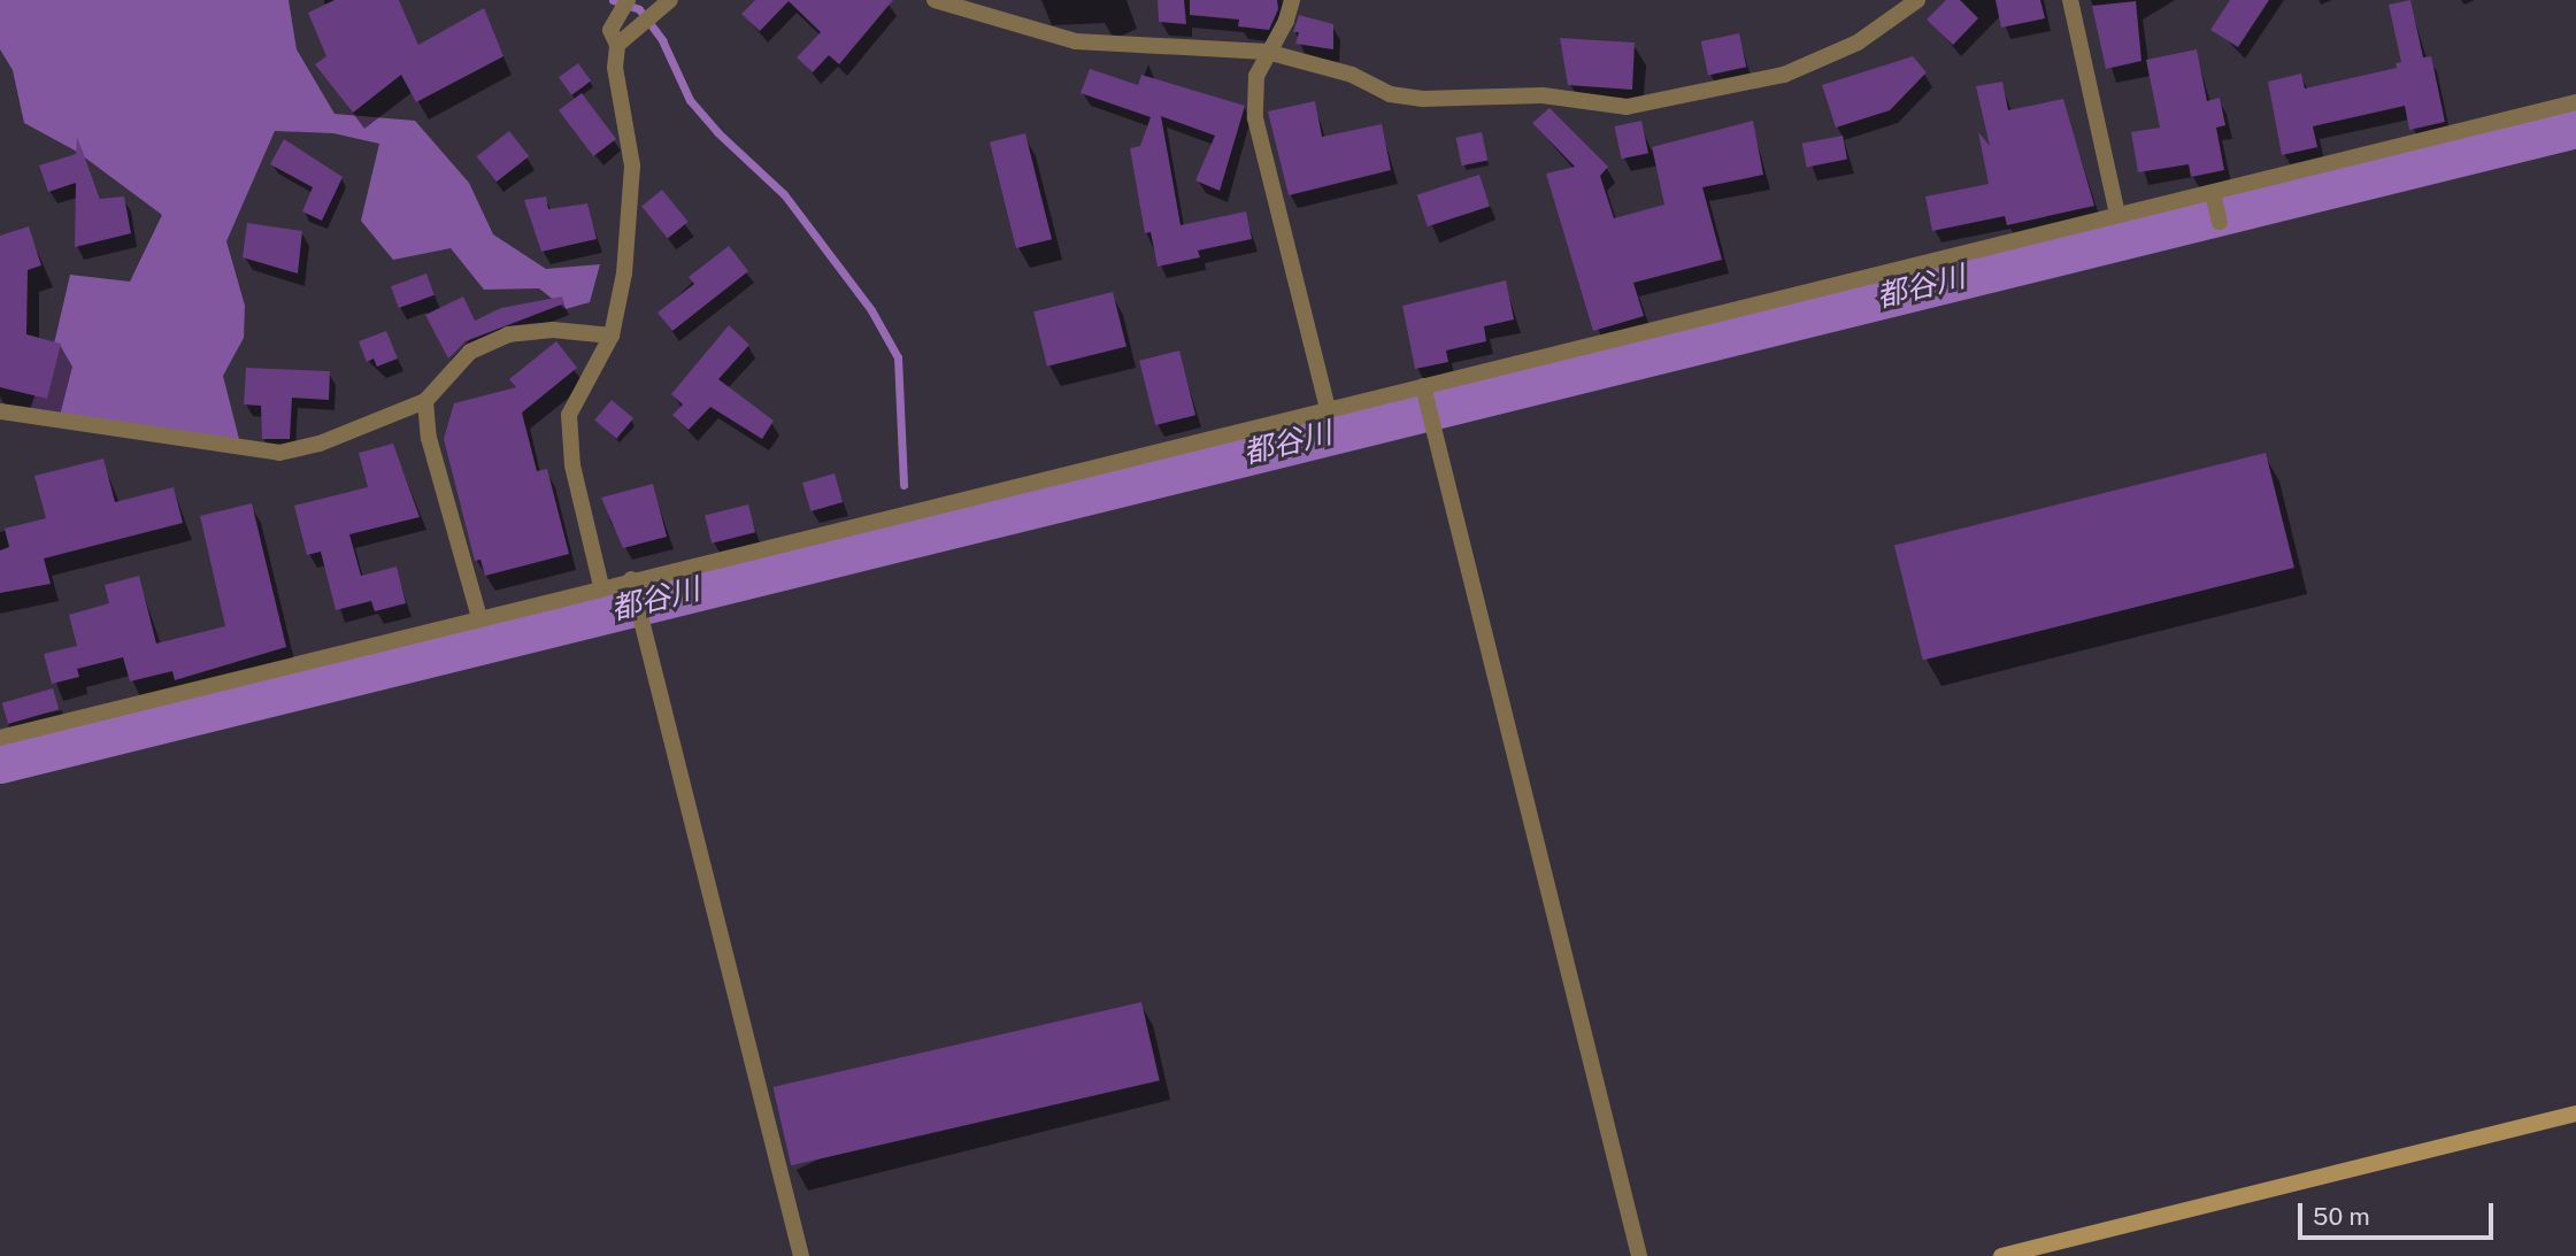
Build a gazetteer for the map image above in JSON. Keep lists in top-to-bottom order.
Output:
{
  "water": ["都谷川"],
  "scale_bar": "50 m"
}
